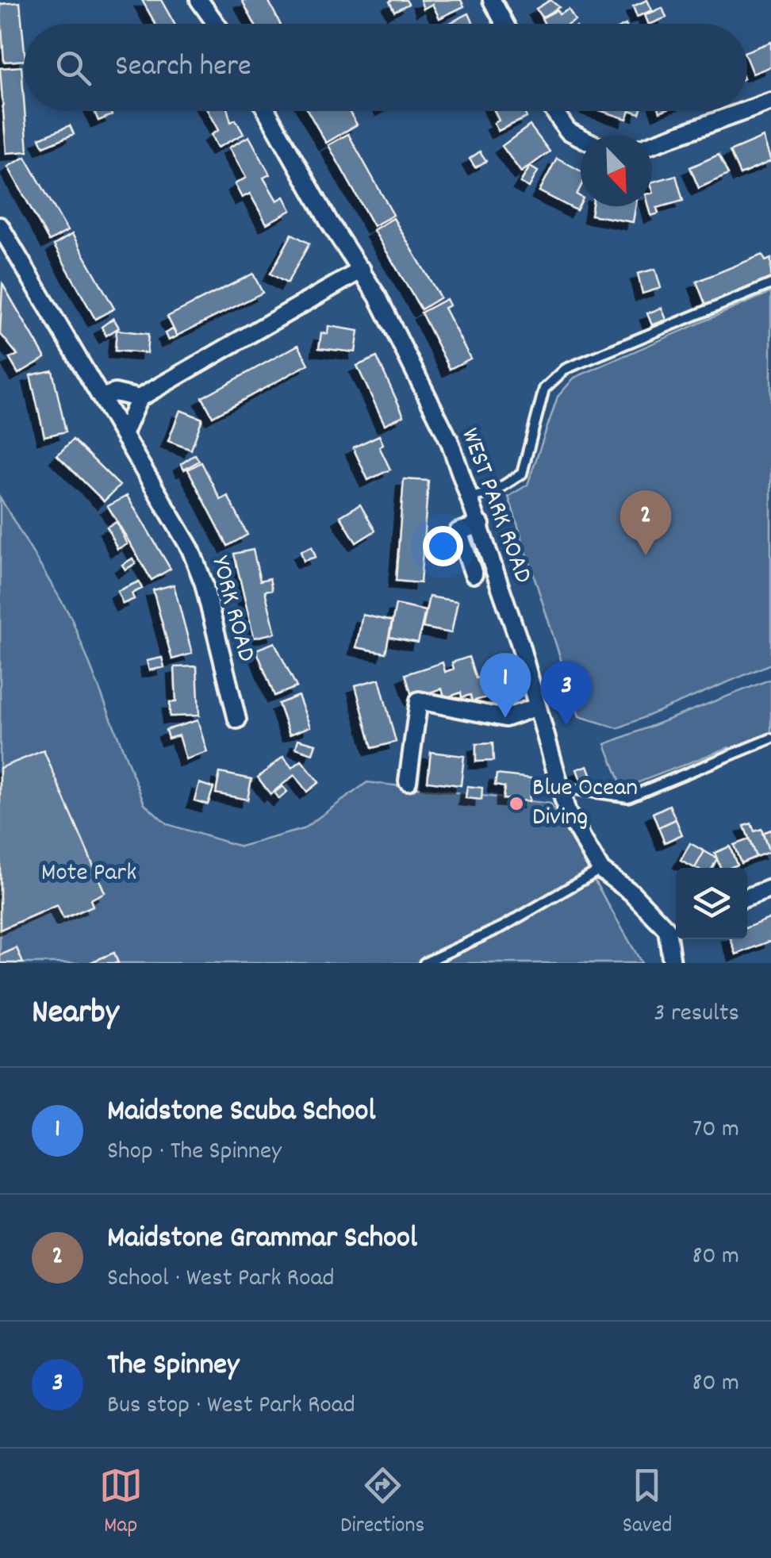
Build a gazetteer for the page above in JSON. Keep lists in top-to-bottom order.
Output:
{
  "streets": {
    "street": ["WEST PARK ROAD", "YORK ROAD"]
  },
  "parks": ["Mote Park"],
  "places": ["Blue Ocean Diving"],
  "north": "bottom right",
  "page": {
    "search": "Search here",
    "pins": ["2", "1", "3"],
    "heading": ["Nearby", "3 results"],
    "list": [
      {
        "mark": "1",
        "name": "Maidstone Scuba School",
        "note": "Shop · The Spinney",
        "value": "70 m"
      },
      {
        "mark": "2",
        "name": "Maidstone Grammar School",
        "note": "School · West Park Road",
        "value": "80 m"
      },
      {
        "mark": "3",
        "name": "The Spinney",
        "note": "Bus stop · West Park Road",
        "value": "80 m"
      }
    ],
    "nav": ["Map", "Directions", "Saved"]
  }
}
